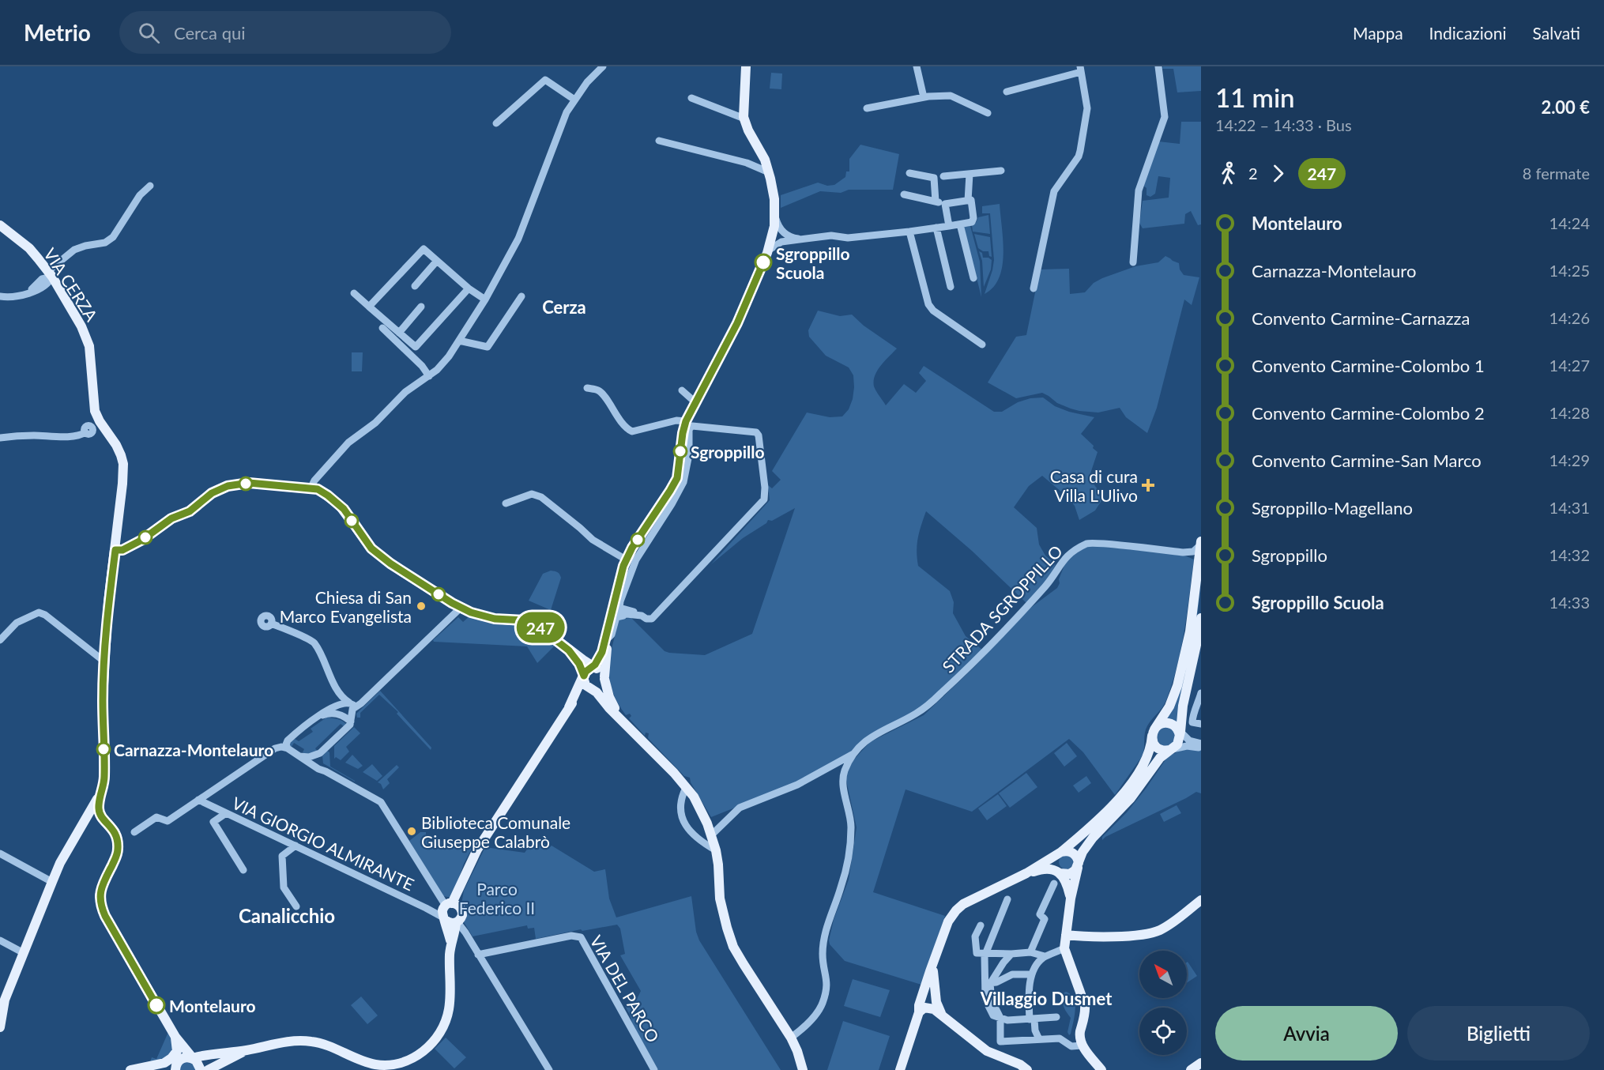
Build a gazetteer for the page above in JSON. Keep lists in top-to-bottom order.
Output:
{
  "streets": {
    "main road": ["VIA CERZA"],
    "street": ["STRADA SGROPPILLO", "VIA GIORGIO ALMIRANTE", "VIA DEL PARCO"]
  },
  "districts": ["Cerza", "Canalicchio", "Villaggio Dusmet"],
  "parks": ["Parco Federico II"],
  "places": {
    "other": [
      "Sgroppillo Scuola",
      "Sgroppillo",
      "Chiesa di San Marco Evangelista",
      "Carnazza-Montelauro",
      "Biblioteca Comunale Giuseppe Calabrò",
      "Montelauro"
    ],
    "health": ["Casa di cura Villa L'Ulivo"]
  },
  "lines": ["bus line 247"],
  "north": "top left",
  "page": {
    "header": "Metrio",
    "search": "Cerca qui",
    "nav": ["Mappa", "Indicazioni", "Salvati"],
    "on_map": "247",
    "heading": ["11 min", "14:22 – 14:33 · Bus", "2.00 €"],
    "legs": ["2", "247", "8 fermate"],
    "list": [
      {
        "name": "Montelauro",
        "value": "14:24"
      },
      {
        "name": "Carnazza-Montelauro",
        "value": "14:25"
      },
      {
        "name": "Convento Carmine-Carnazza",
        "value": "14:26"
      },
      {
        "name": "Convento Carmine-Colombo 1",
        "value": "14:27"
      },
      {
        "name": "Convento Carmine-Colombo 2",
        "value": "14:28"
      },
      {
        "name": "Convento Carmine-San Marco",
        "value": "14:29"
      },
      {
        "name": "Sgroppillo-Magellano",
        "value": "14:31"
      },
      {
        "name": "Sgroppillo",
        "value": "14:32"
      },
      {
        "name": "Sgroppillo Scuola",
        "value": "14:33"
      }
    ],
    "buttons": ["Avvia", "Biglietti"]
  }
}
